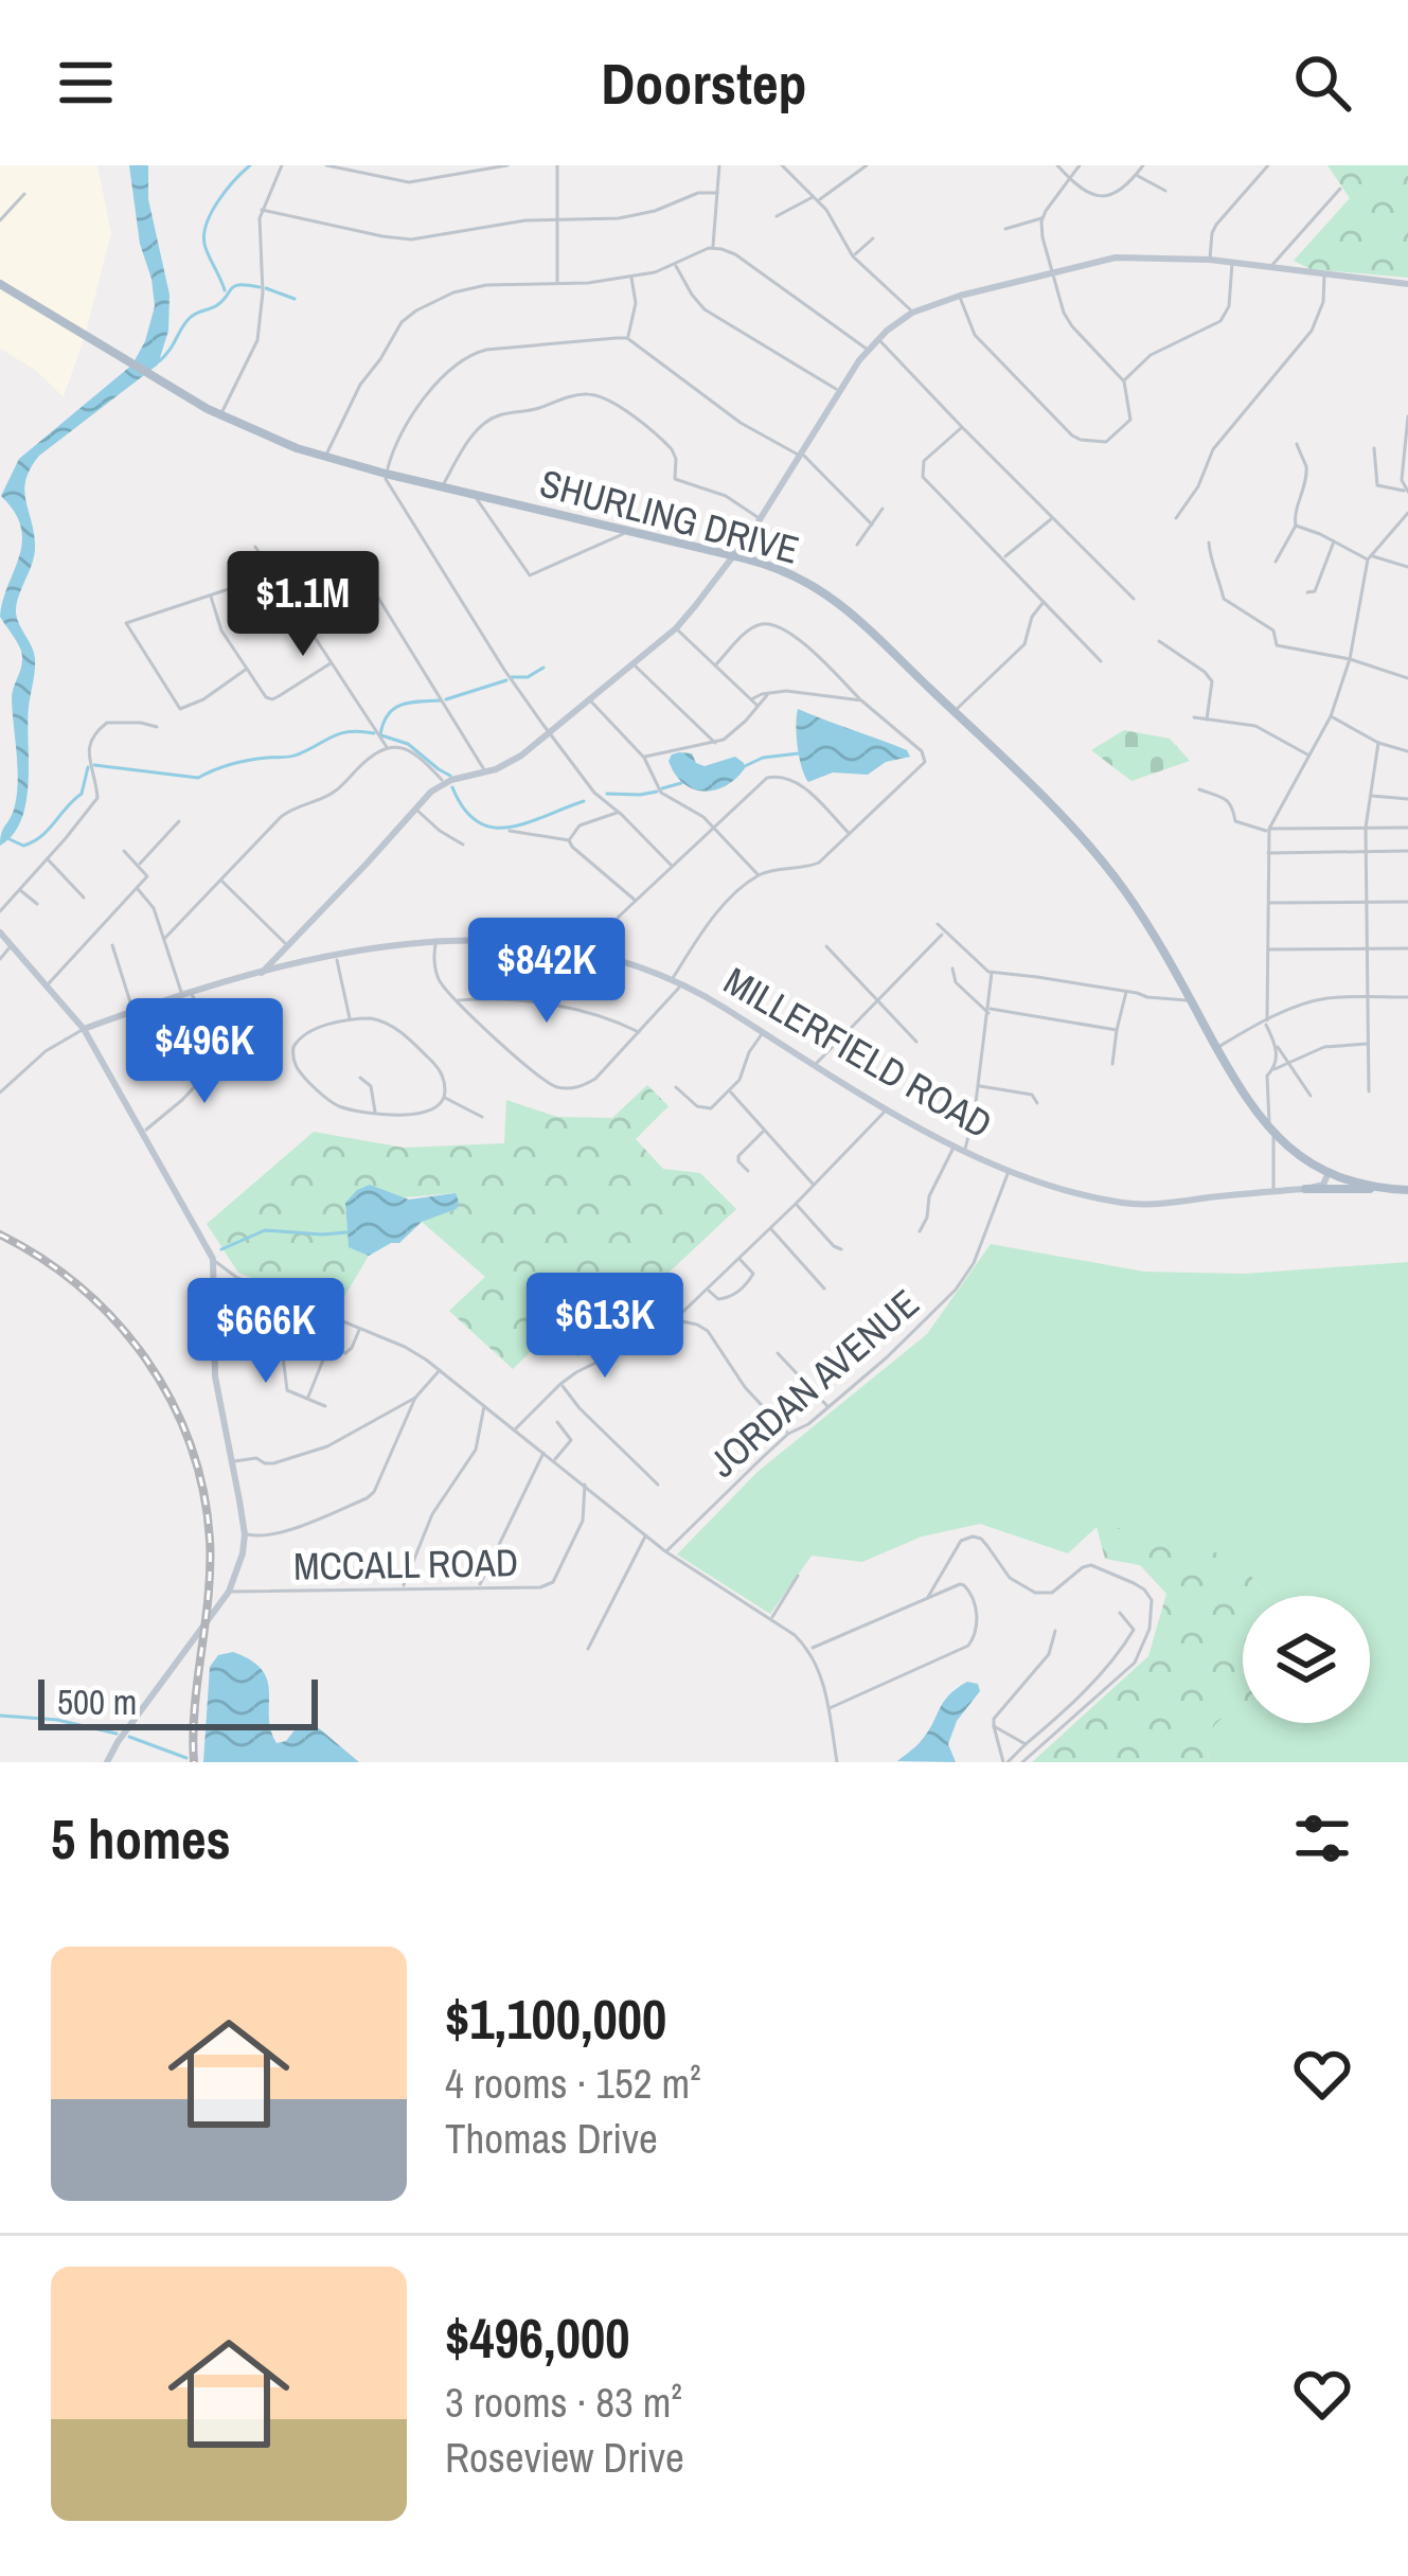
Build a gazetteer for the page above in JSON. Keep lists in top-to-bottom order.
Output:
{
  "streets": {
    "main road": ["SHURLING DRIVE", "MILLERFIELD ROAD"],
    "street": ["JORDAN AVENUE", "MCCALL ROAD"]
  },
  "crossings": [
    ["MILLERFIELD ROAD", "JORDAN AVENUE"]
  ],
  "scale_bar": "500 m",
  "page": {
    "header": "Doorstep",
    "price": [
      "$1.1M",
      "$842K",
      "$496K",
      "$613K",
      "$666K"
    ],
    "scale": "500 m",
    "heading": "5 homes",
    "list": [
      {
        "name": "$1,100,000",
        "note": "4 rooms · 152 m² · Thomas Drive"
      },
      {
        "name": "$496,000",
        "note": "3 rooms · 83 m² · Roseview Drive"
      }
    ]
  }
}
